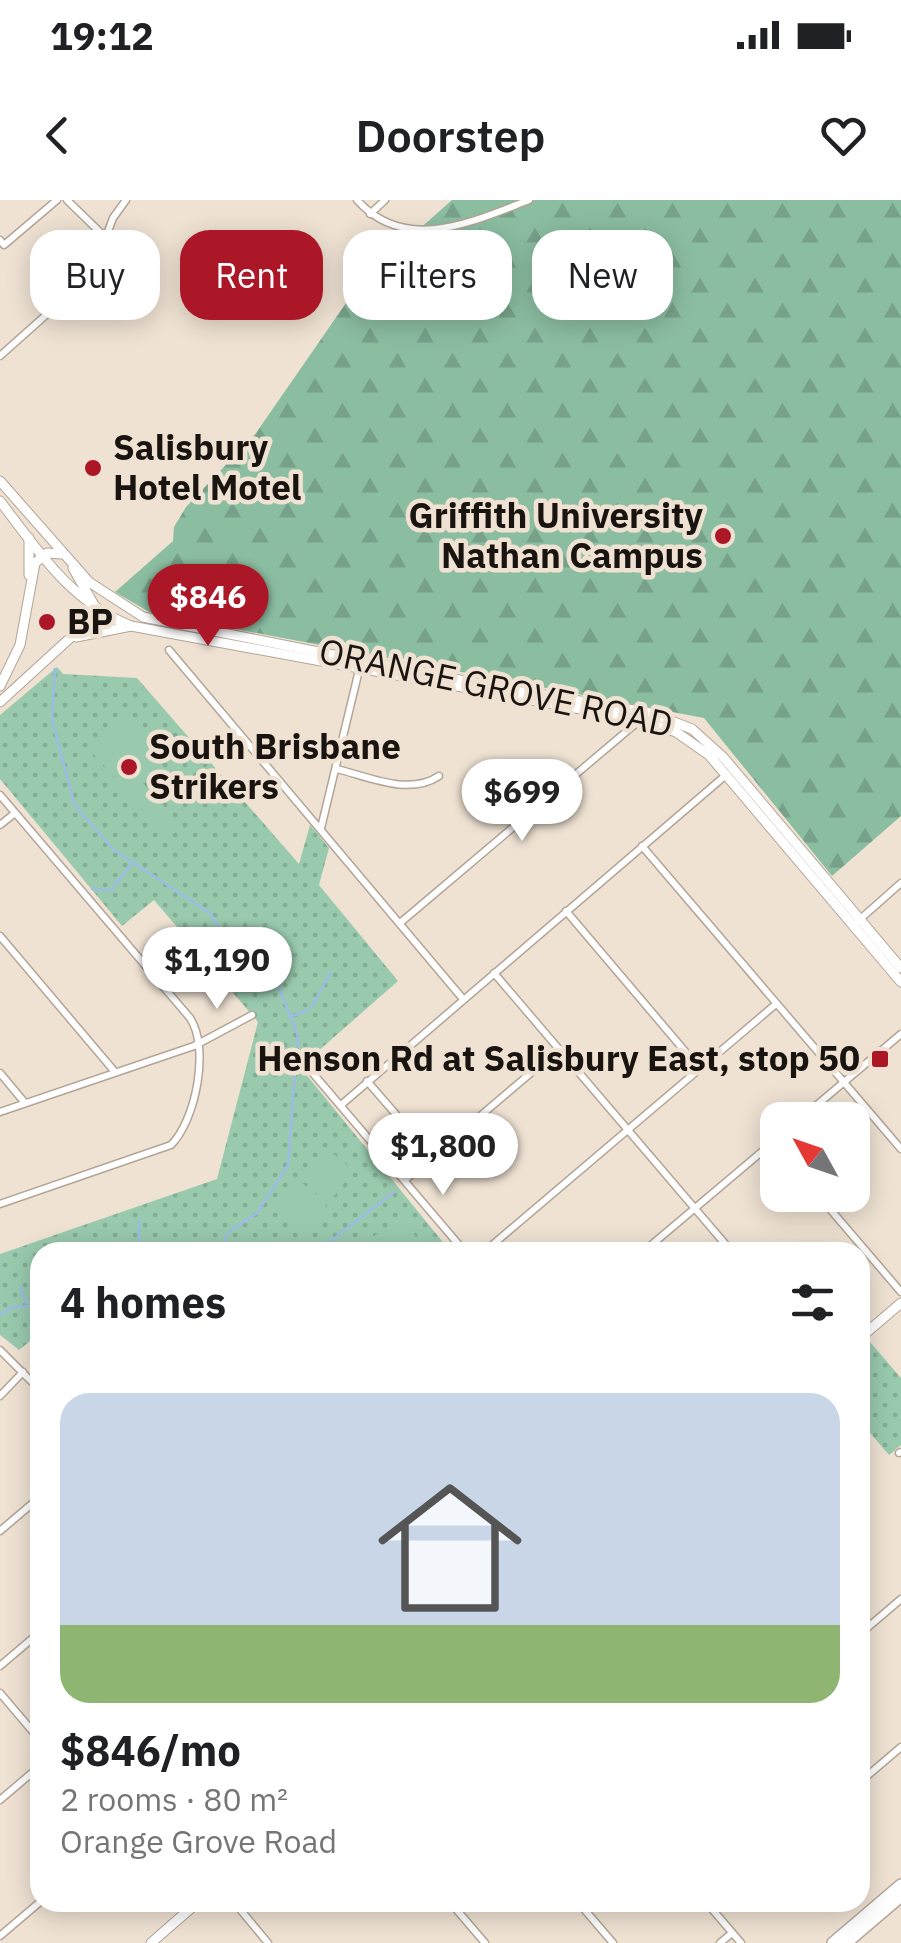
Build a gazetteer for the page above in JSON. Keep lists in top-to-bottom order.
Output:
{
  "streets": {
    "main road": ["ORANGE GROVE ROAD"]
  },
  "places": {
    "other": [
      "Salisbury Hotel Motel",
      "Griffith University Nathan Campus",
      "BP",
      "South Brisbane Strikers"
    ],
    "transit": ["Henson Rd at Salisbury East, stop 50"]
  },
  "north": "top left",
  "page": {
    "status": "19:12",
    "header": "Doorstep",
    "chip": [
      "Buy",
      "Rent",
      "Filters",
      "New"
    ],
    "price": [
      "$846",
      "$699",
      "$1,190",
      "$1,800"
    ],
    "heading": "4 homes",
    "list": [
      {
        "name": "$846/mo",
        "note": "2 rooms · 80 m² · Orange Grove Road"
      }
    ]
  }
}
